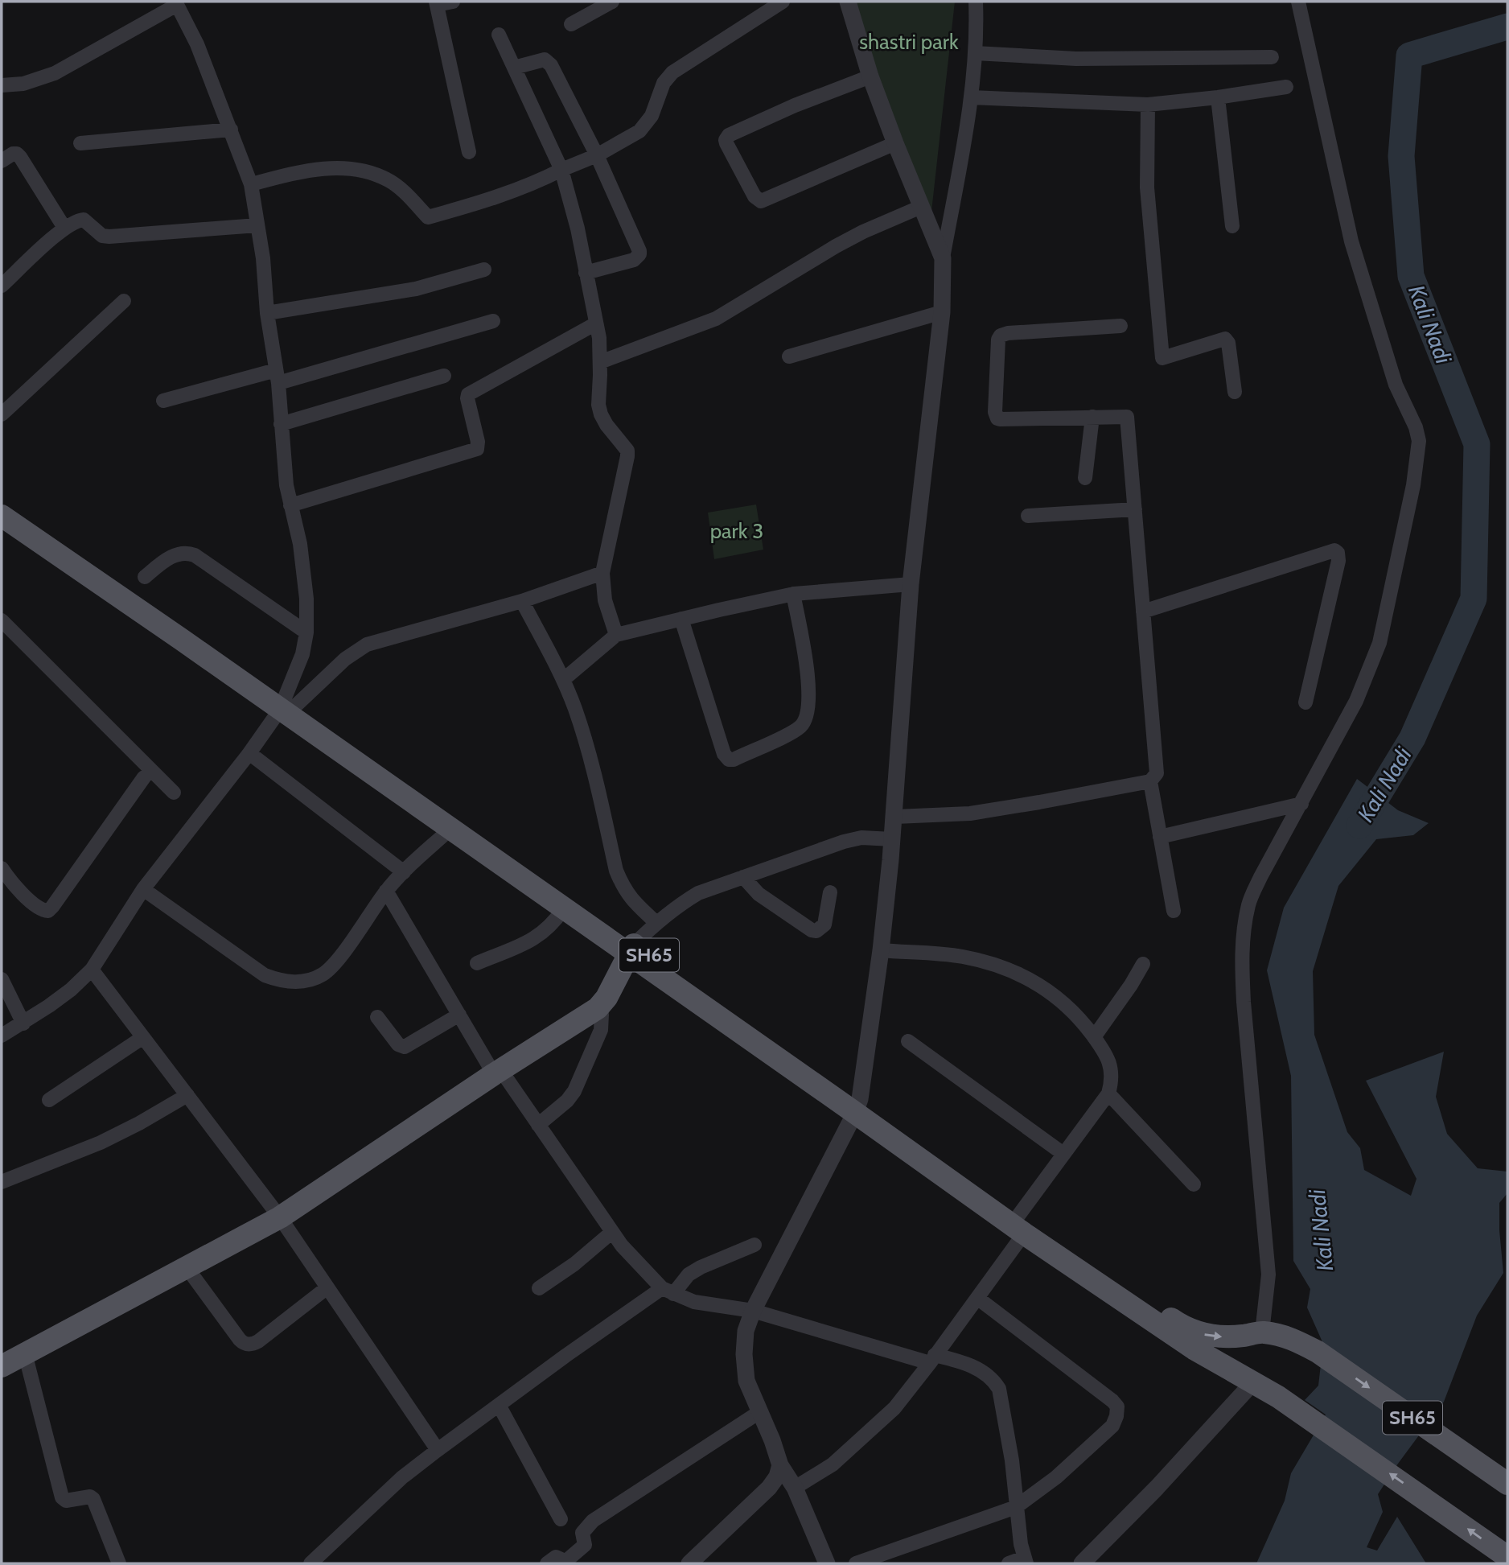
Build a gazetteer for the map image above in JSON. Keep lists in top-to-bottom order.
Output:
{
  "streets": {
    "main road": ["SH65"]
  },
  "water": ["Kali Nadi"],
  "parks": ["shastri park", "park 3"]
}
